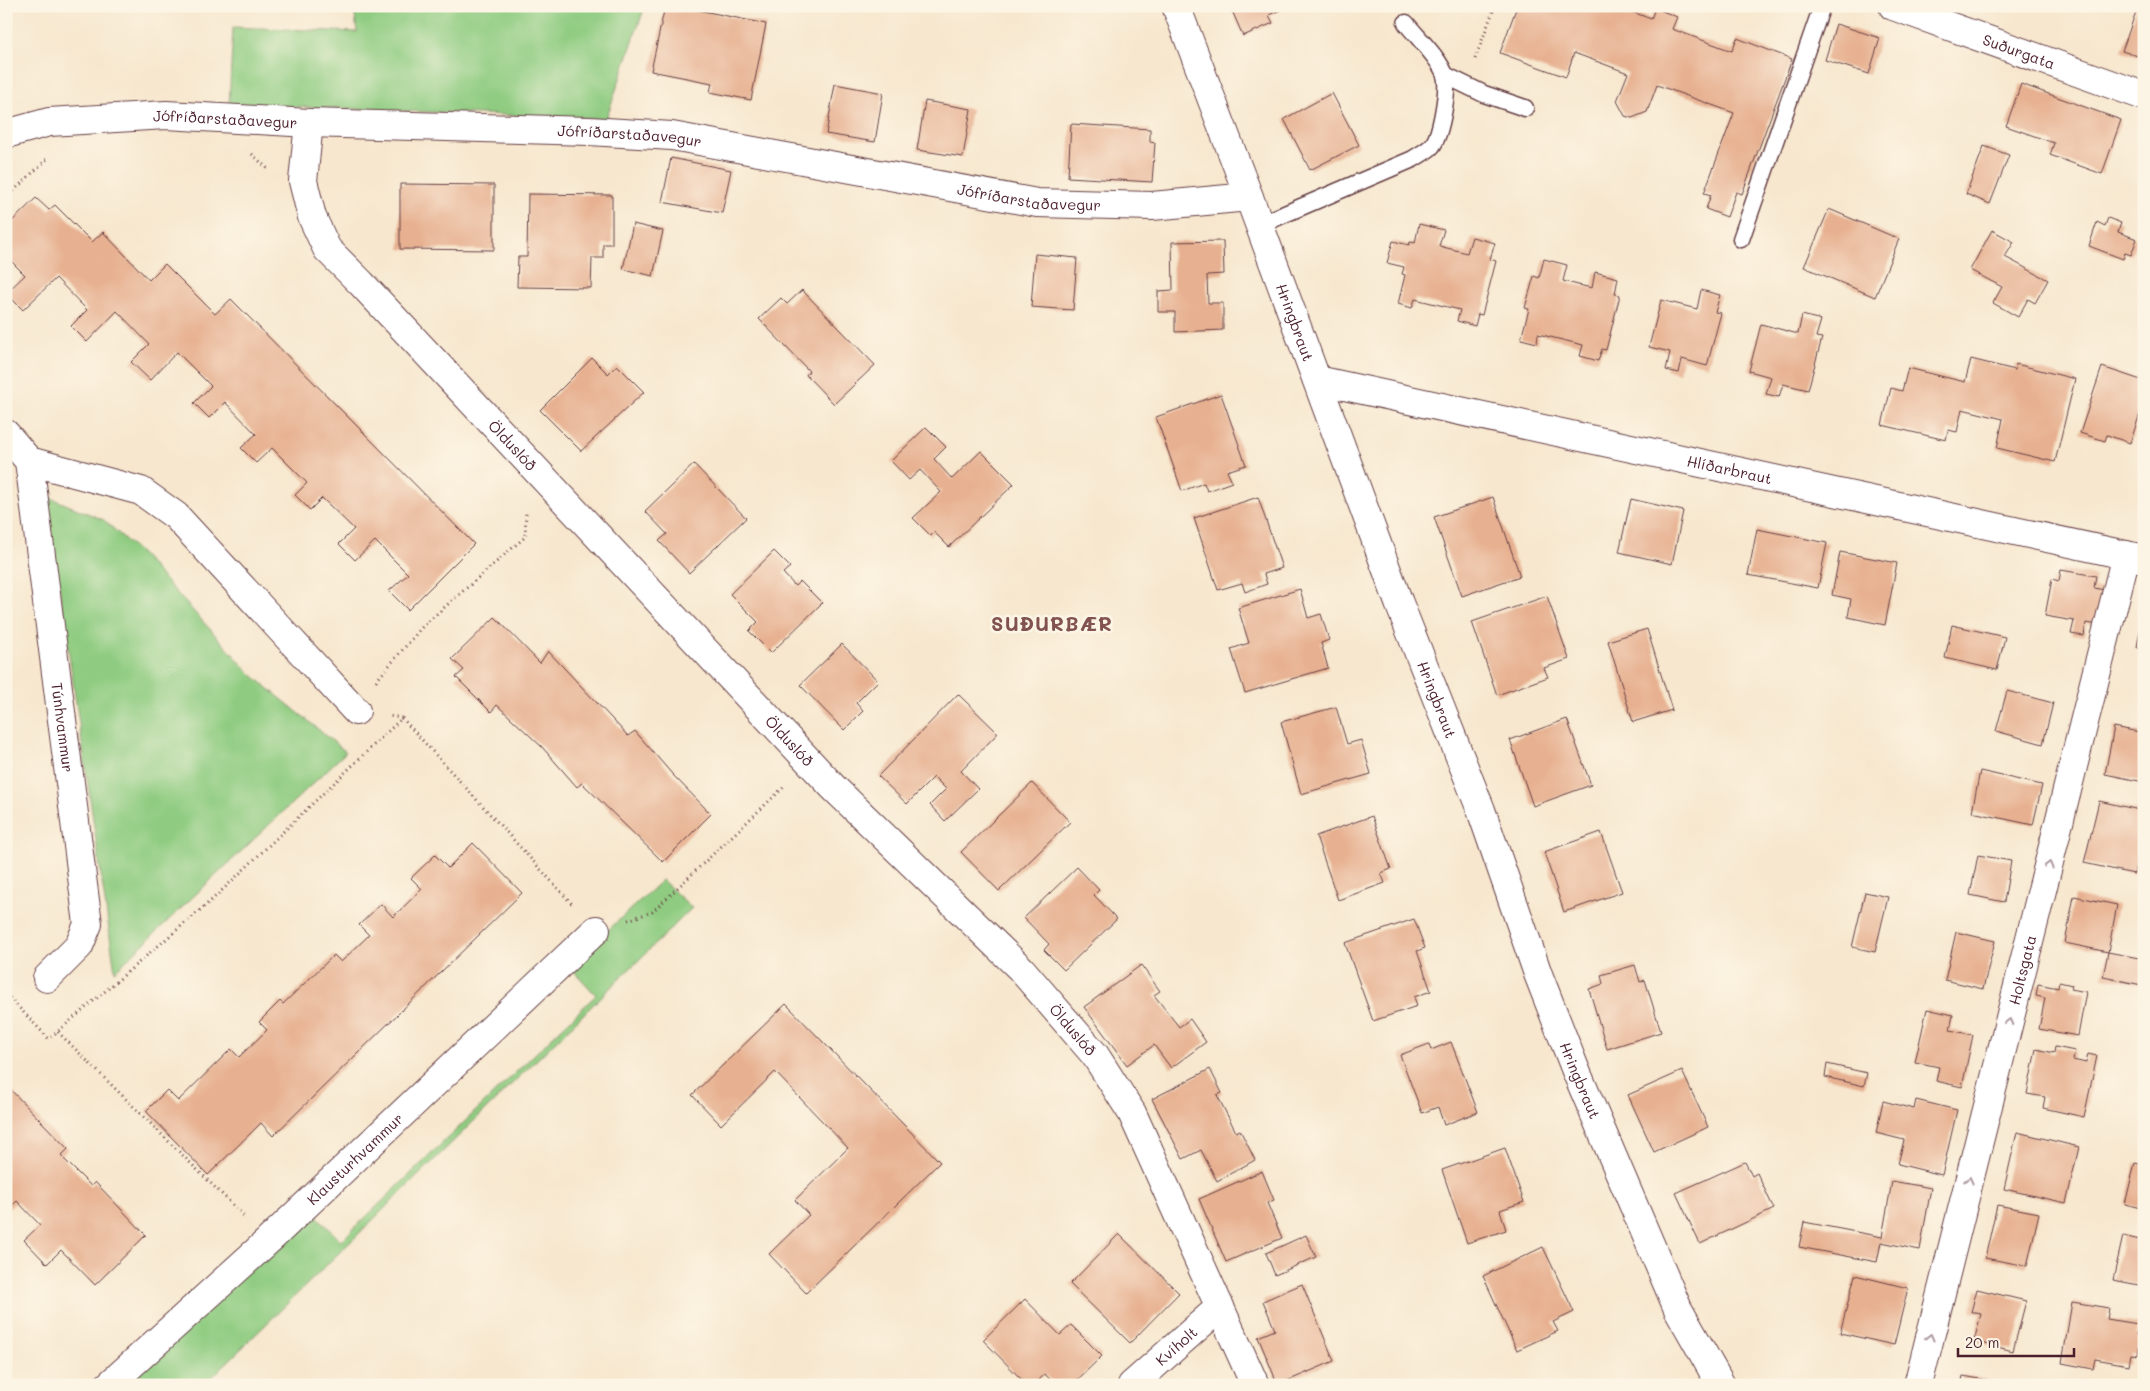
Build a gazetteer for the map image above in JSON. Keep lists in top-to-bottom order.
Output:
{
  "streets": {
    "street": [
      "Suðurgata",
      "Jófríðarstaðavegur",
      "Hringbraut",
      "Ölduslóð",
      "Hlíðarbraut",
      "Túnhvammur",
      "Holtsgata",
      "Klausturhvammur",
      "Kvíholt"
    ]
  },
  "crossings": [
    ["Jófríðarstaðavegur", "Hringbraut"],
    ["Jófríðarstaðavegur", "Ölduslóð"],
    ["Hringbraut", "Hlíðarbraut"],
    ["Ölduslóð", "Kvíholt"],
    ["Hlíðarbraut", "Holtsgata"]
  ],
  "one_way": ["Holtsgata"],
  "districts": ["SUÐURBÆR"],
  "scale_bar": "20 m"
}
